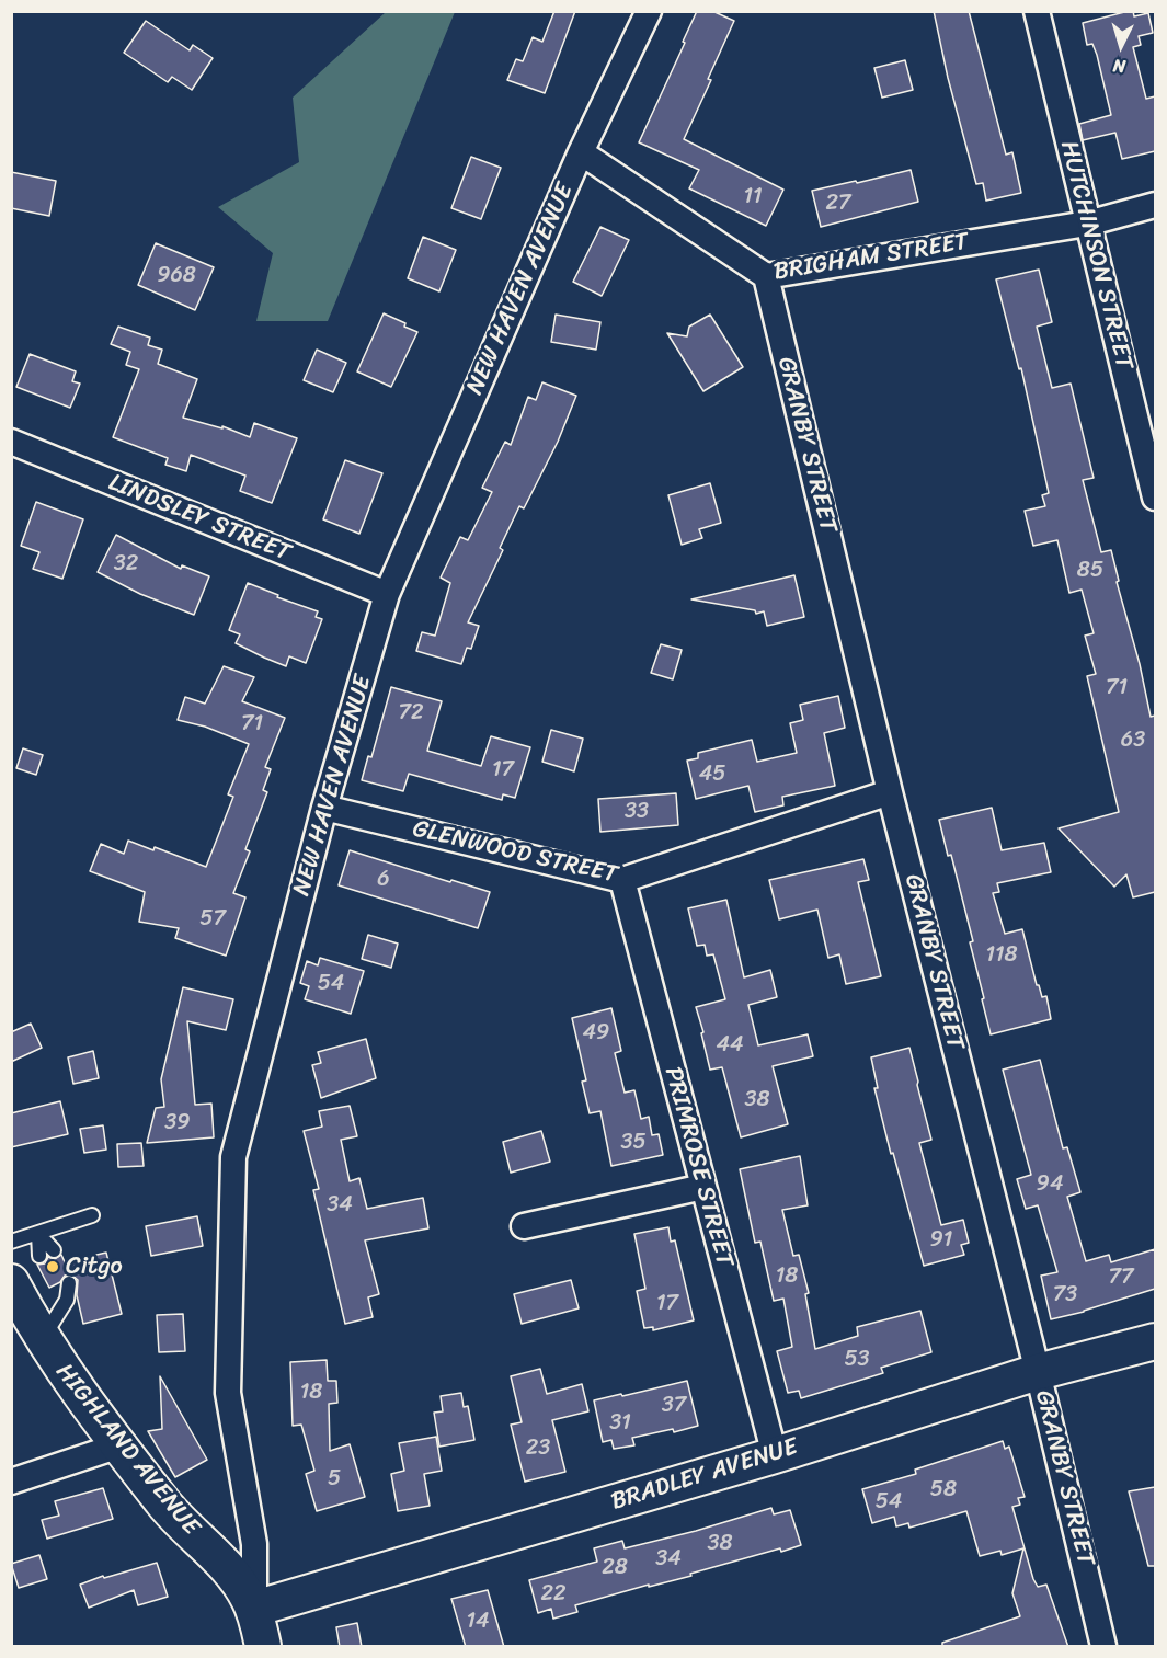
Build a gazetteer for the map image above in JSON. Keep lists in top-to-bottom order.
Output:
{
  "streets": {
    "street": [
      "HUTCHINSON STREET",
      "BRIGHAM STREET",
      "NEW HAVEN AVENUE",
      "GRANBY STREET",
      "LINDSLEY STREET",
      "GLENWOOD STREET",
      "PRIMROSE STREET",
      "HIGHLAND AVENUE",
      "BRADLEY AVENUE"
    ]
  },
  "crossings": [
    ["HUTCHINSON STREET", "BRIGHAM STREET"],
    ["BRIGHAM STREET", "NEW HAVEN AVENUE"],
    ["BRIGHAM STREET", "GRANBY STREET"],
    ["NEW HAVEN AVENUE", "LINDSLEY STREET"],
    ["NEW HAVEN AVENUE", "GLENWOOD STREET"],
    ["NEW HAVEN AVENUE", "HIGHLAND AVENUE"],
    ["NEW HAVEN AVENUE", "BRADLEY AVENUE"],
    ["GRANBY STREET", "GLENWOOD STREET"],
    ["GRANBY STREET", "BRADLEY AVENUE"],
    ["GLENWOOD STREET", "PRIMROSE STREET"],
    ["PRIMROSE STREET", "BRADLEY AVENUE"],
    ["HIGHLAND AVENUE", "BRADLEY AVENUE"]
  ],
  "places": ["Citgo"],
  "house_numbers": [
    "11",
    "27",
    "968",
    "32",
    "85",
    "71",
    "72",
    "71",
    "63",
    "17",
    "45",
    "33",
    "6",
    "57",
    "118",
    "54",
    "49",
    "44",
    "38",
    "39",
    "35",
    "94",
    "34",
    "91",
    "18",
    "77",
    "73",
    "17",
    "53",
    "18",
    "37",
    "31",
    "23",
    "5",
    "58",
    "54",
    "38",
    "34",
    "28",
    "22",
    "14"
  ],
  "north": "bottom"
}
